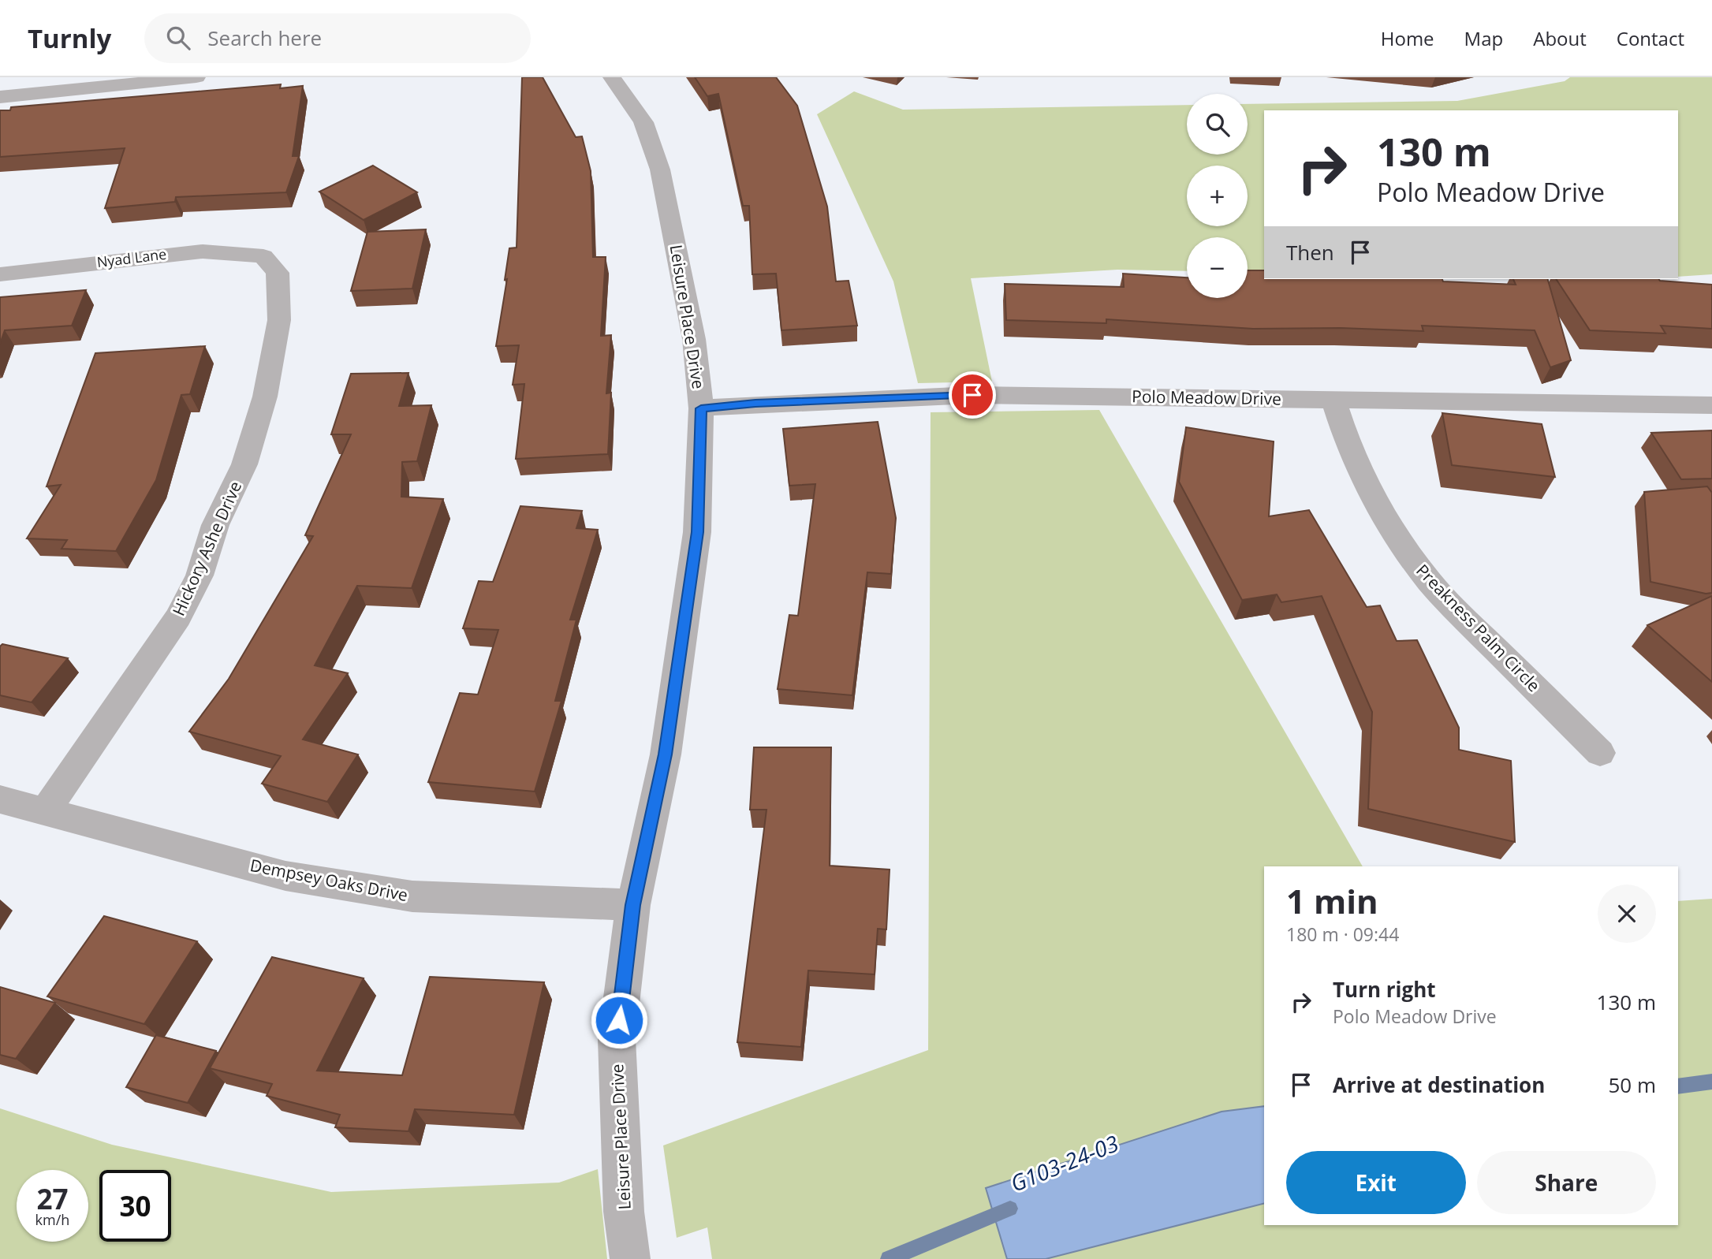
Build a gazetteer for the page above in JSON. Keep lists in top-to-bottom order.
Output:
{
  "streets": {
    "street": [
      "Nyad Lane",
      "Leisure Place Drive",
      "Polo Meadow Drive",
      "Hickory Ashe Drive",
      "Preakness Palm Circle",
      "Dempsey Oaks Drive"
    ]
  },
  "crossings": [
    ["Nyad Lane", "Hickory Ashe Drive"],
    ["Leisure Place Drive", "Polo Meadow Drive"],
    ["Leisure Place Drive", "Dempsey Oaks Drive"],
    ["Polo Meadow Drive", "Preakness Palm Circle"],
    ["Hickory Ashe Drive", "Dempsey Oaks Drive"]
  ],
  "water": ["G103-24-03"],
  "page": {
    "header": "Turnly",
    "search": "Search here",
    "nav": [
      "Home",
      "Map",
      "About",
      "Contact"
    ],
    "map_buttons": ["+", "−"],
    "turn": ["130 m", "Polo Meadow Drive"],
    "then": "Then",
    "heading": ["1 min", "180 m · 09:44"],
    "list": [
      {
        "name": "Turn right",
        "note": "Polo Meadow Drive",
        "value": "130 m"
      },
      {
        "name": "Arrive at destination",
        "value": "50 m"
      }
    ],
    "buttons": ["Exit", "Share"],
    "speed": "27 km/h",
    "limit": "30"
  }
}
